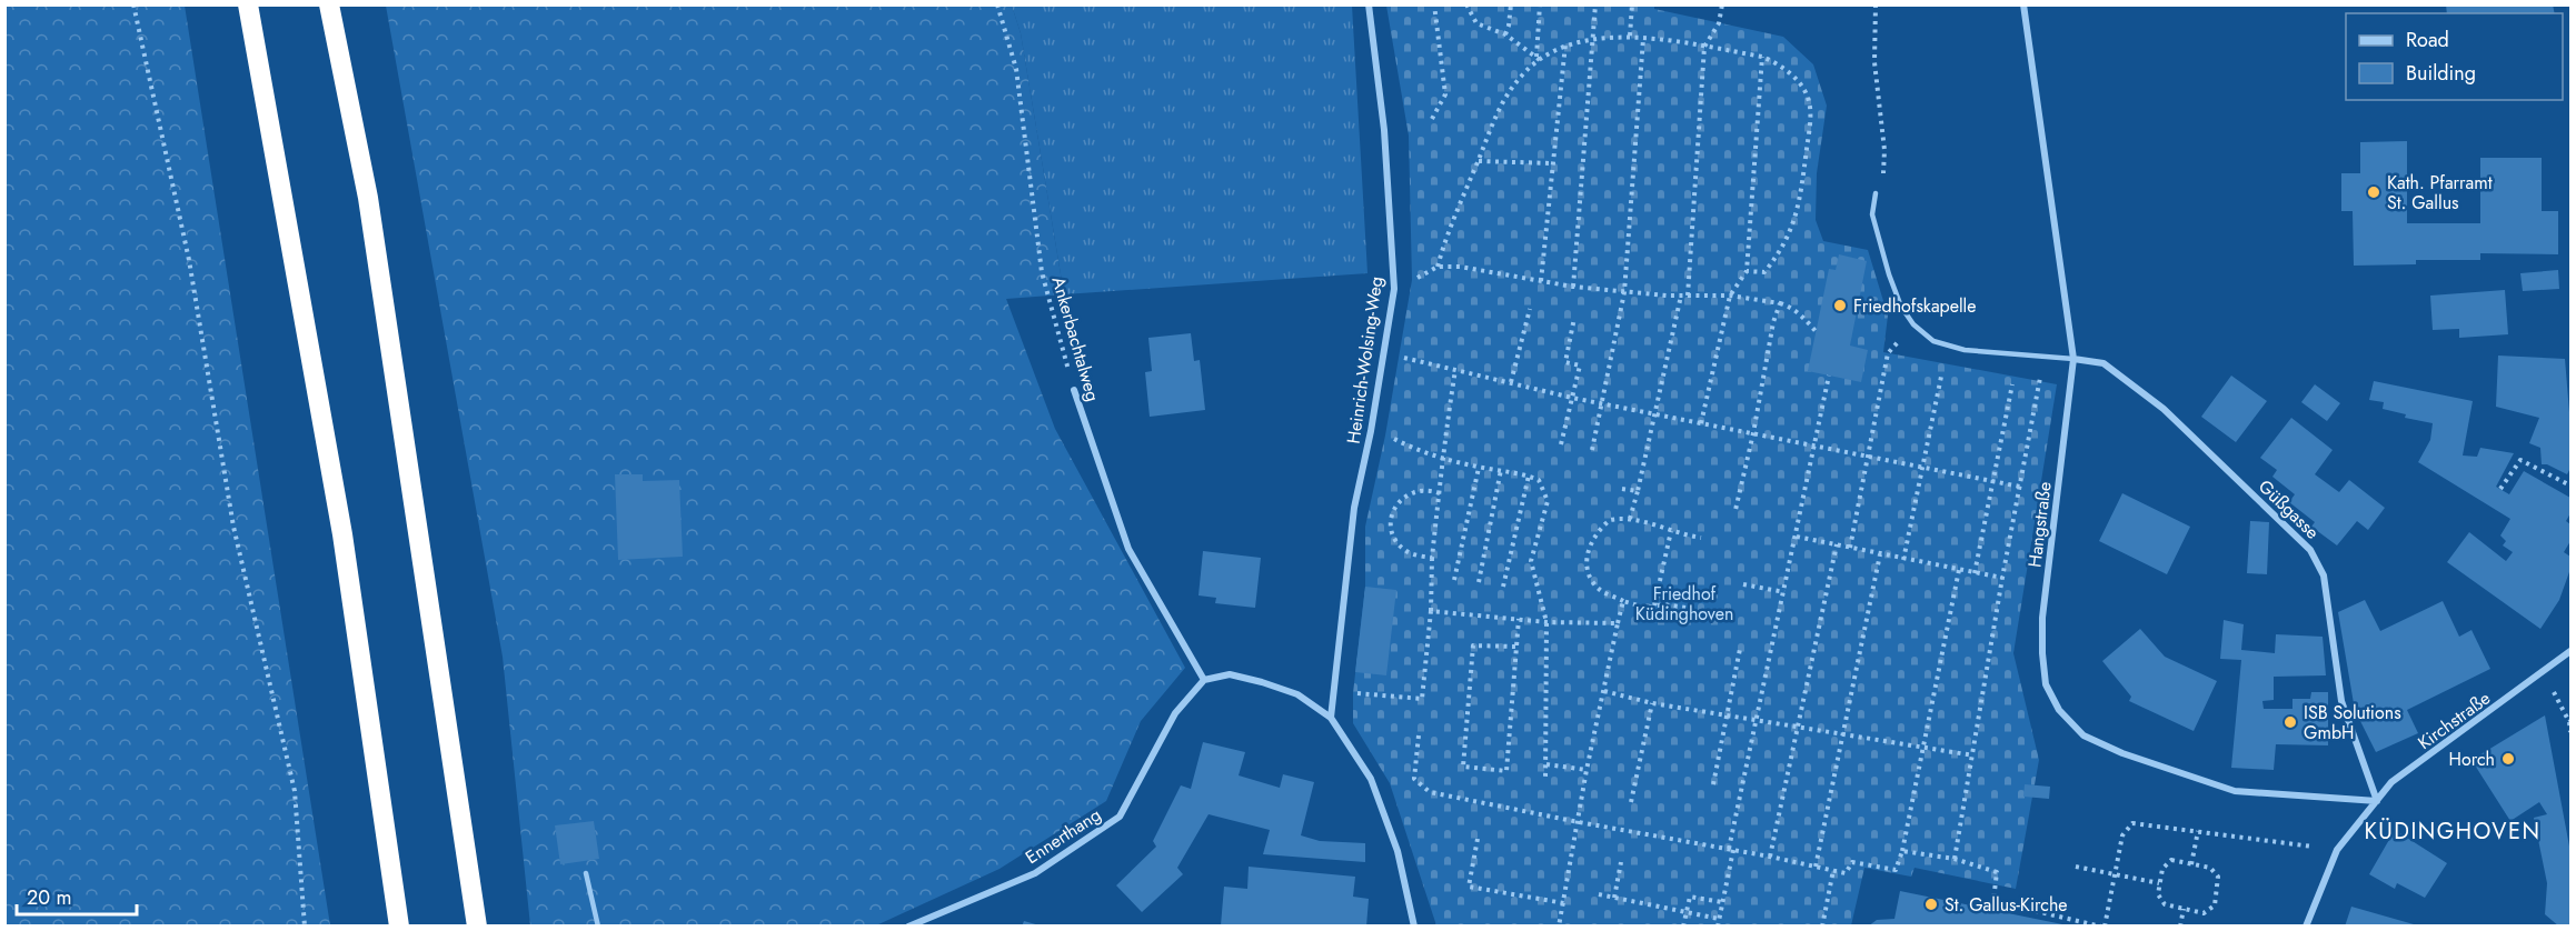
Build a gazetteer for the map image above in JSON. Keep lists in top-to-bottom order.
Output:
{
  "streets": {
    "street": [
      "Ankerbachtalweg",
      "Heinrich-Wolsing-Weg",
      "Güßgasse",
      "Hangstraße",
      "Kirchstraße",
      "Ennerthang"
    ]
  },
  "crossings": [
    ["Ankerbachtalweg", "Ennerthang"],
    ["Güßgasse", "Hangstraße"],
    ["Güßgasse", "Kirchstraße"],
    ["Hangstraße", "Kirchstraße"]
  ],
  "districts": ["KÜDINGHOVEN"],
  "parks": ["Friedhof Küdinghoven"],
  "places": [
    "Kath. Pfarramt St. Gallus",
    "Friedhofskapelle",
    "ISB Solutions GmbH",
    "Horch",
    "St. Gallus-Kirche"
  ],
  "legend": ["Road", "Building"],
  "scale_bar": "20 m"
}
